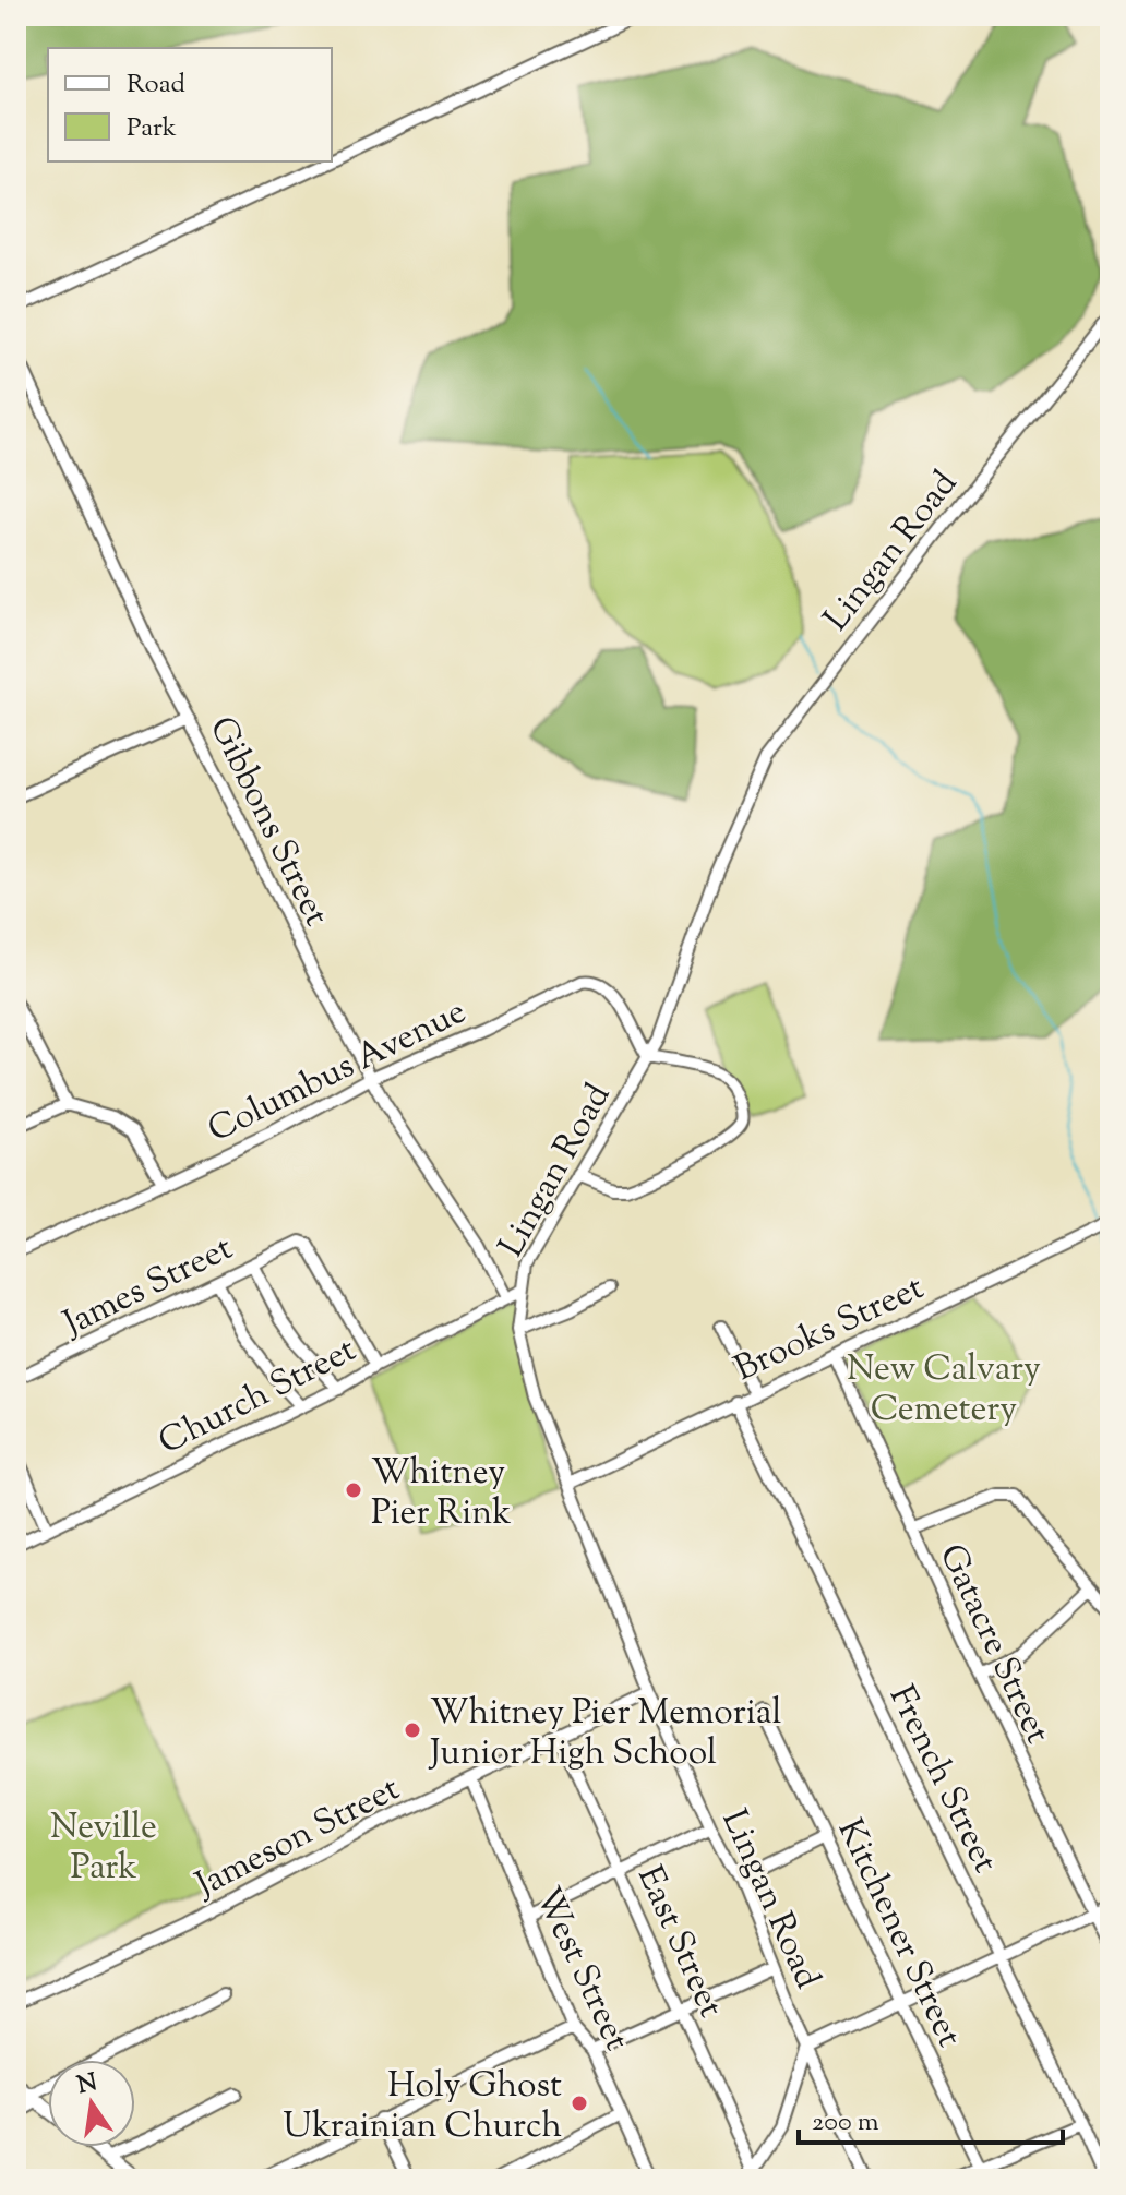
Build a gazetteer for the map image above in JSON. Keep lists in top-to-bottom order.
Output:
{
  "streets": {
    "street": [
      "Lingan Road",
      "Gibbons Street",
      "Columbus Avenue",
      "James Street",
      "Brooks Street",
      "Church Street",
      "Gatacre Street",
      "French Street",
      "Jameson Street",
      "Kitchener Street",
      "East Street",
      "West Street"
    ]
  },
  "crossings": [
    ["Lingan Road", "Columbus Avenue"],
    ["Lingan Road", "Brooks Street"],
    ["Lingan Road", "Church Street"],
    ["Lingan Road", "Jameson Street"],
    ["Gibbons Street", "Columbus Avenue"],
    ["Gibbons Street", "Church Street"],
    ["James Street", "Church Street"],
    ["Brooks Street", "Gatacre Street"],
    ["Brooks Street", "French Street"],
    ["Jameson Street", "East Street"],
    ["Jameson Street", "West Street"]
  ],
  "parks": ["New Calvary Cemetery", "Neville Park"],
  "places": ["Whitney Pier Rink", "Whitney Pier Memorial Junior High School", "Holy Ghost Ukrainian Church"],
  "legend": ["Road", "Park"],
  "scale_bar": "200 m",
  "north": "top"
}
